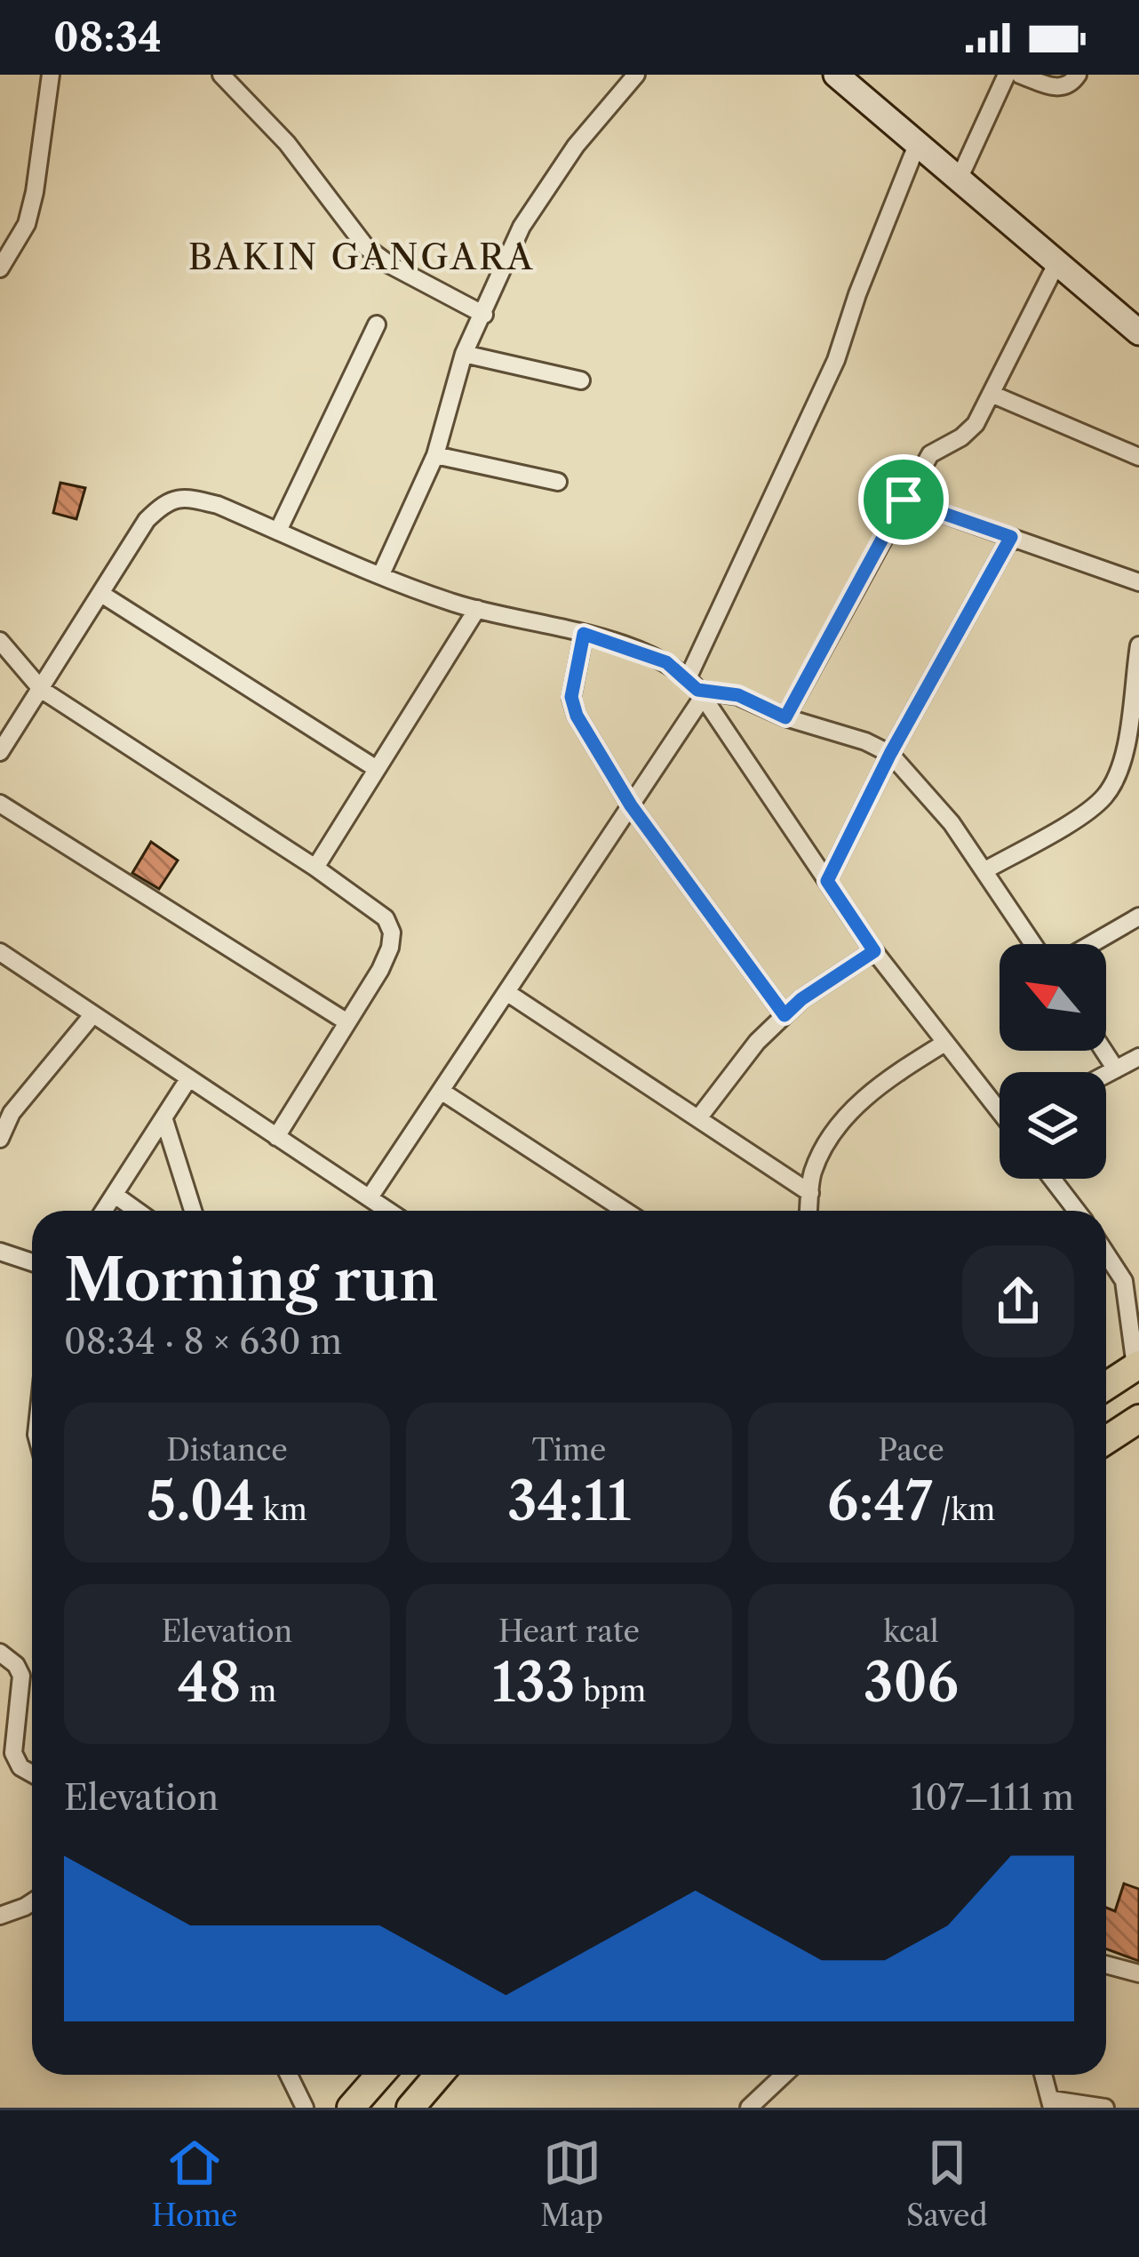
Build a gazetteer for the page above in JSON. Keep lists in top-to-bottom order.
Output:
{
  "districts": ["BAKIN GANGARA"],
  "north": "top left",
  "page": {
    "status": "08:34",
    "heading": ["Morning run", "08:34 · 8 × 630 m"],
    "stats": [
      ["Distance", "5.04 km"],
      ["Time", "34:11"],
      ["Pace", "6:47 /km"],
      ["Elevation", "48 m"],
      ["Heart rate", "133 bpm"],
      ["kcal", "306"]
    ],
    "chart": ["Elevation", "107–111 m"],
    "tabs": ["Home", "Map", "Saved"]
  }
}
